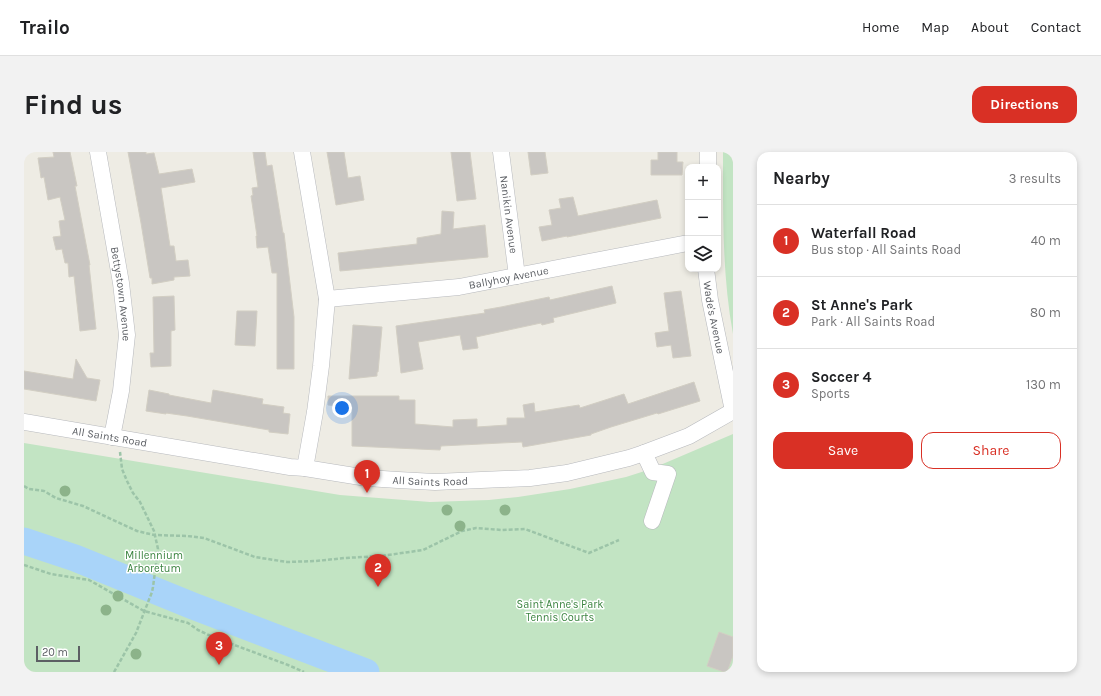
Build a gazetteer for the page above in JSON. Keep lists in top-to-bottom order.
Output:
{
  "streets": {
    "street": [
      "Nanikin Avenue",
      "Ballyhoy Avenue",
      "Bettystown Avenue",
      "Wade's Avenue",
      "All Saints Road"
    ]
  },
  "crossings": [
    ["Nanikin Avenue", "Ballyhoy Avenue"],
    ["Bettystown Avenue", "All Saints Road"],
    ["Wade's Avenue", "All Saints Road"]
  ],
  "parks": ["Millennium Arboretum", "Saint Anne's Park Tennis Courts"],
  "scale_bar": "20 m",
  "page": {
    "header": "Trailo",
    "nav": [
      "Home",
      "Map",
      "About",
      "Contact"
    ],
    "buttons": [
      "Directions",
      ["Save", "Share"]
    ],
    "title": "Find us",
    "heading": ["Nearby", "3 results"],
    "map_buttons": ["+", "−"],
    "list": [
      {
        "mark": "1",
        "name": "Waterfall Road",
        "note": "Bus stop · All Saints Road",
        "value": "40 m"
      },
      {
        "mark": "2",
        "name": "St Anne's Park",
        "note": "Park · All Saints Road",
        "value": "80 m"
      },
      {
        "mark": "3",
        "name": "Soccer 4",
        "note": "Sports",
        "value": "130 m"
      }
    ],
    "pins": ["1", "2", "3"],
    "scale": "20 m"
  }
}
